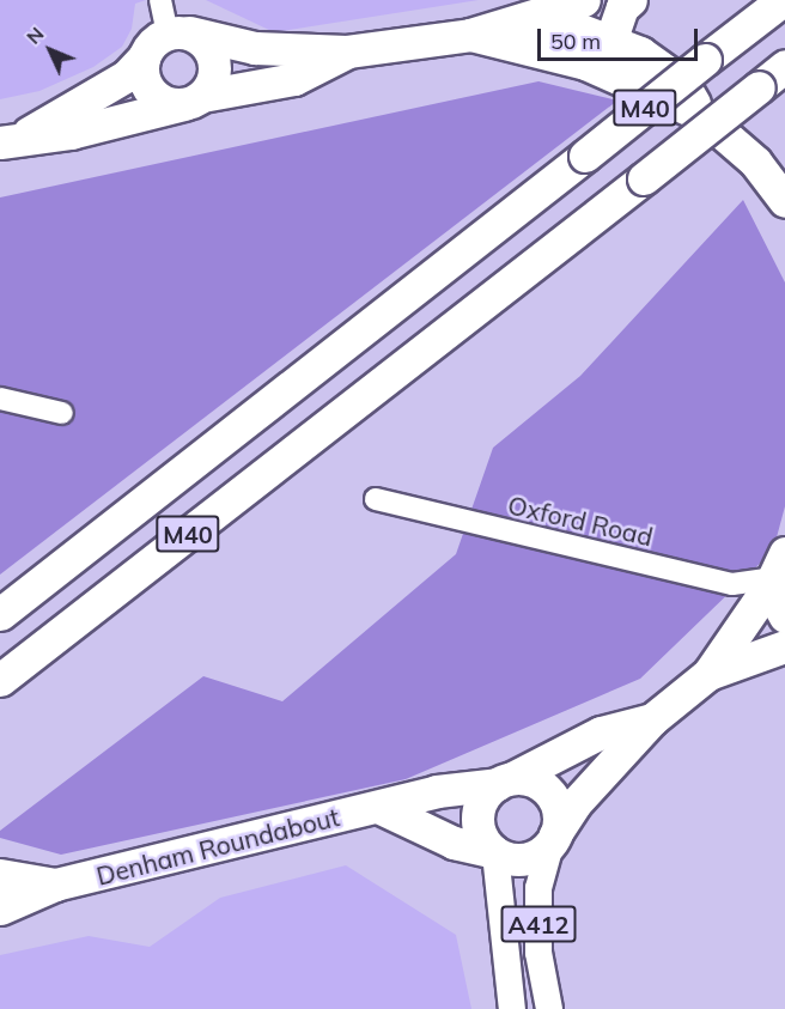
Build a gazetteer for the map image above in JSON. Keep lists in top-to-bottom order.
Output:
{
  "streets": {
    "highway": ["M40", "Denham Roundabout"],
    "main road": ["A412"],
    "street": ["Oxford Road"]
  },
  "crossings": [
    ["Oxford Road", "Denham Roundabout"],
    ["Denham Roundabout", "A412"]
  ],
  "scale_bar": "50 m",
  "north": "top left"
}
